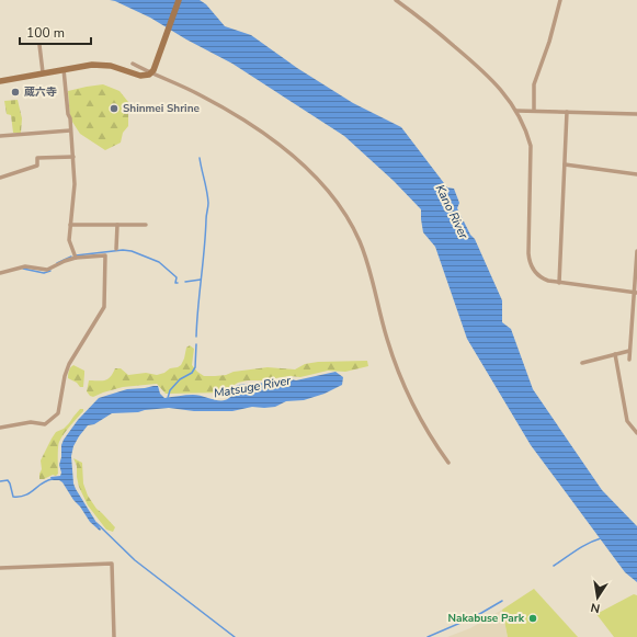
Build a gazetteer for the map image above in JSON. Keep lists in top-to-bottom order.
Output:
{
  "water": ["Kano River", "Matsuge River"],
  "places": ["蔵六寺", "Shinmei Shrine", "Nakabuse Park"],
  "scale_bar": "100 m",
  "north": "bottom"
}
